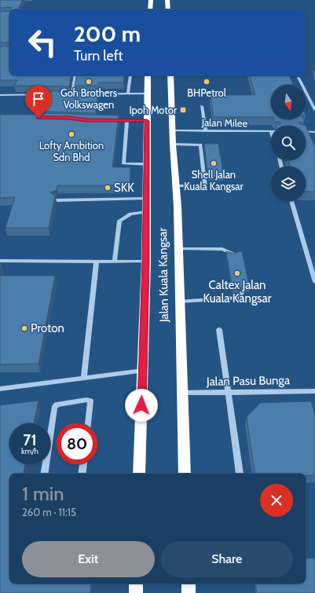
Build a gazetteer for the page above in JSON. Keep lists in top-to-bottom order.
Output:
{
  "streets": {
    "highway": ["Jalan Kuala Kangsar"],
    "street": ["Jalan Milee", "Jalan Pasu Bunga"]
  },
  "crossings": [
    ["Jalan Milee", "Jalan Kuala Kangsar"],
    ["Jalan Kuala Kangsar", "Jalan Pasu Bunga"]
  ],
  "places": {
    "other": [
      "Goh Brothers Volkswagen",
      "BHPetrol",
      "Lofty Ambition Sdn Bhd",
      "Shell Jalan Kuala Kangsar",
      "SKK",
      "Caltex Jalan Kuala Kangsar",
      "Proton"
    ],
    "transit": ["Ipoh Motor"]
  },
  "north": "bottom",
  "page": {
    "turn": ["200 m", "Turn left"],
    "speed": "71 km/h",
    "limit": "80",
    "heading": ["1 min", "260 m · 11:15"],
    "buttons": ["Exit", "Share"]
  }
}
